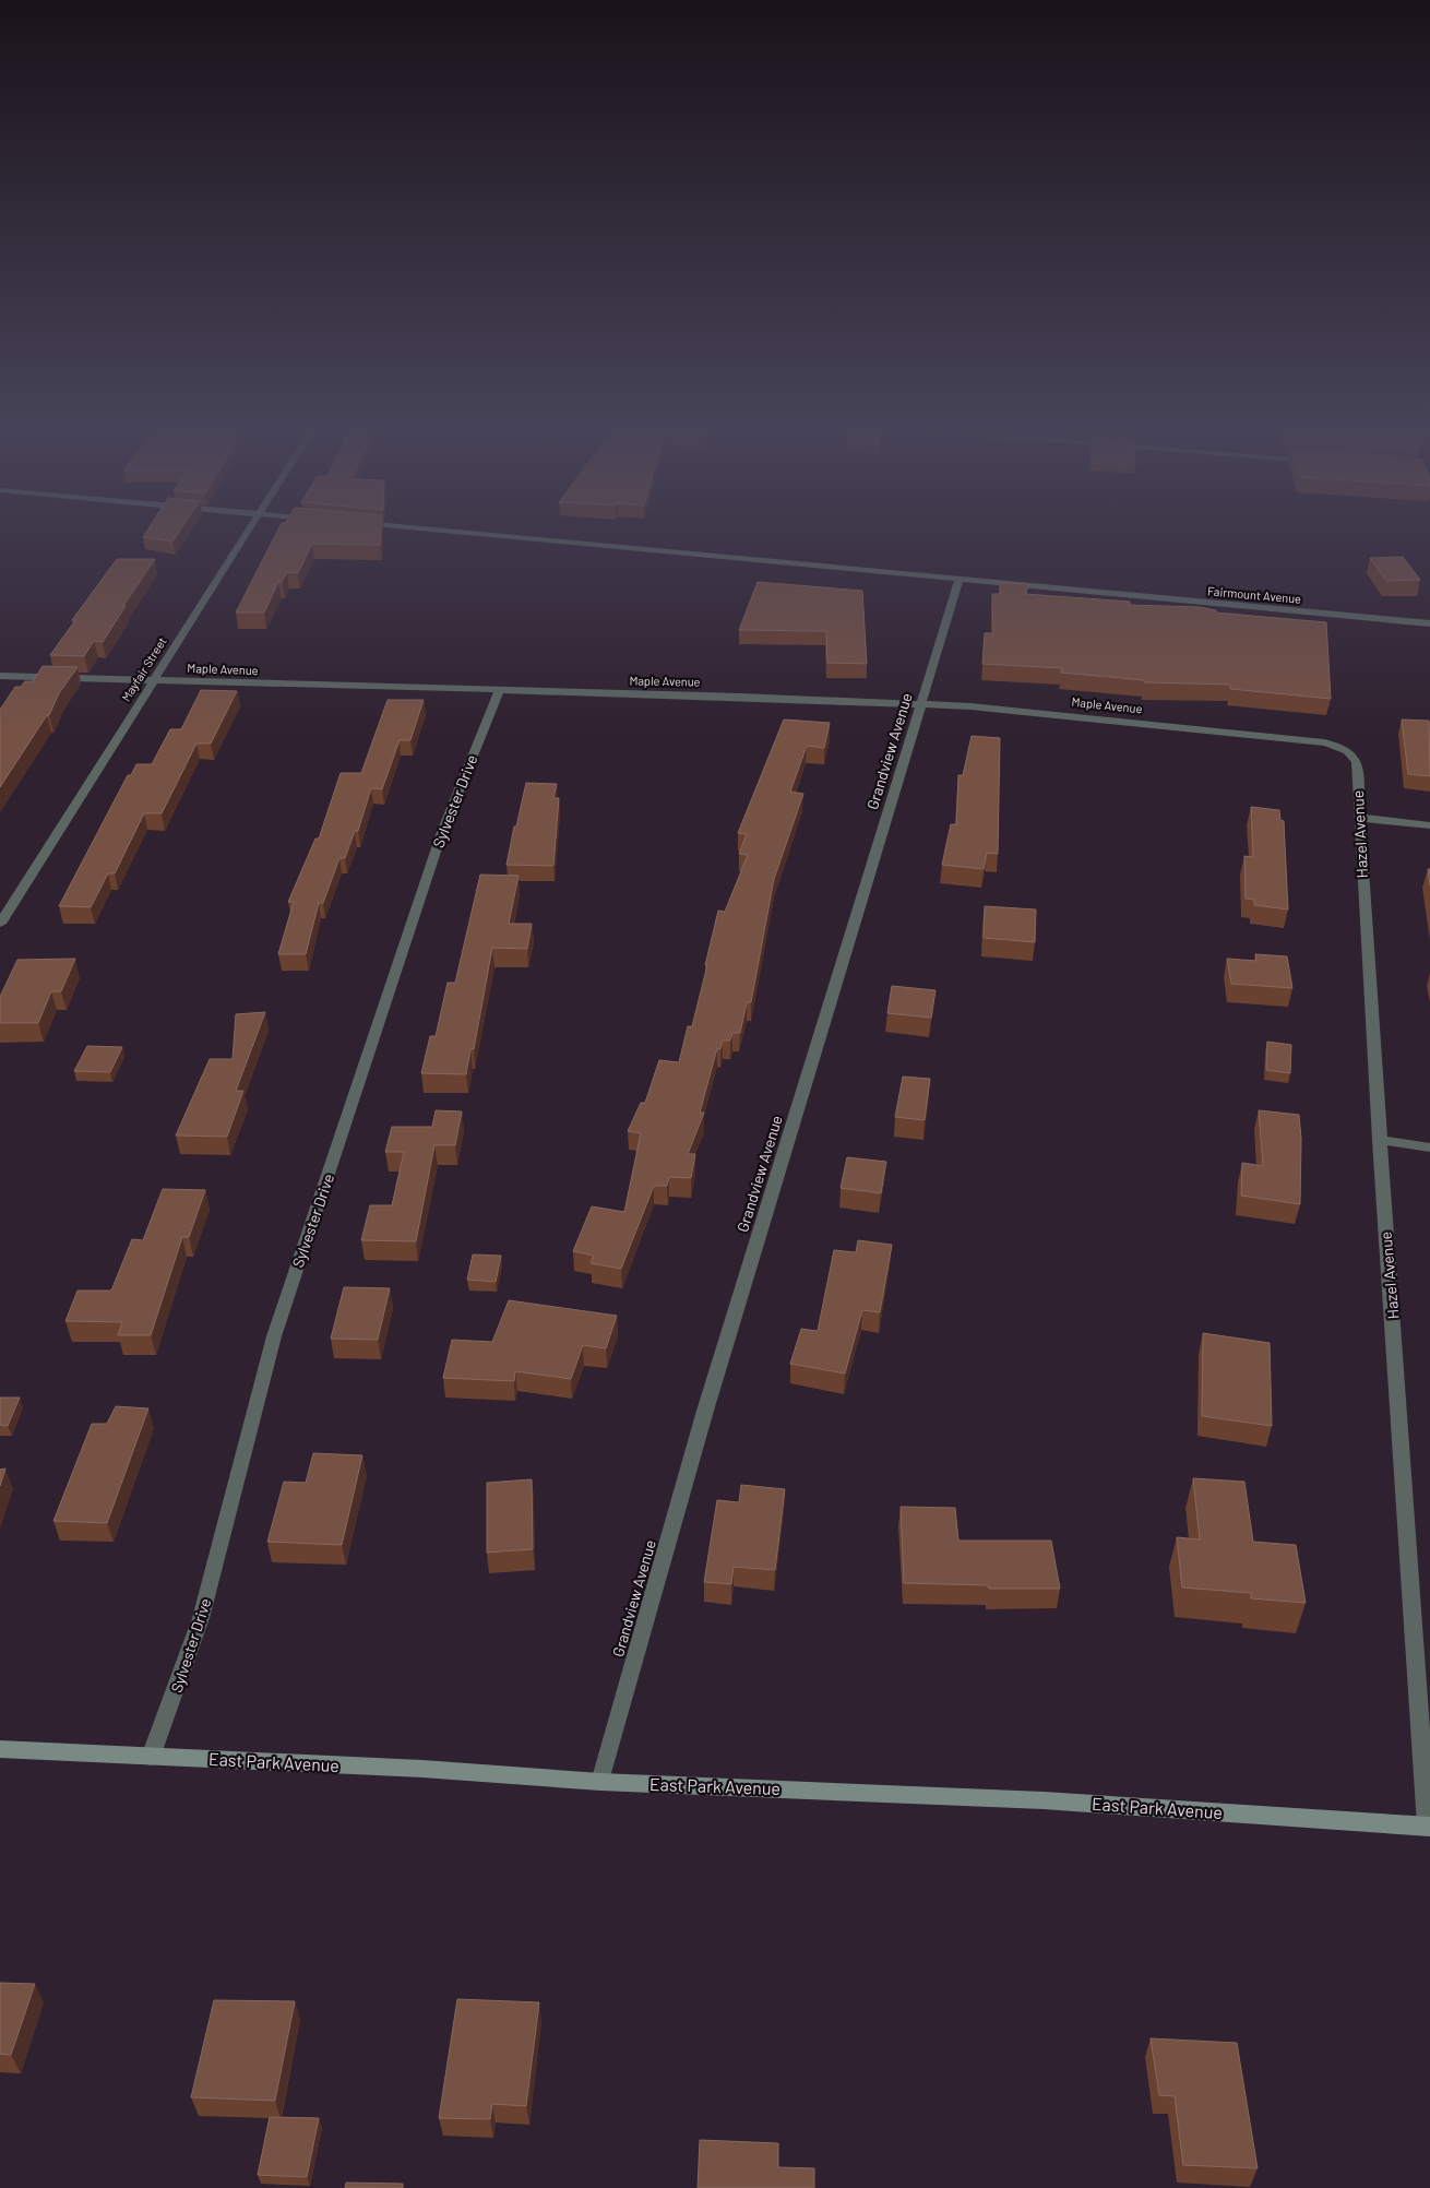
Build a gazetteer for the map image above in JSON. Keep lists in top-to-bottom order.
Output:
{
  "streets": {
    "main road": ["East Park Avenue"],
    "street": [
      "Fairmount Avenue",
      "Mayfair Street",
      "Maple Avenue",
      "Grandview Avenue",
      "Sylvester Drive",
      "Hazel Avenue"
    ]
  },
  "crossings": [
    ["Fairmount Avenue", "Grandview Avenue"],
    ["Mayfair Street", "Maple Avenue"],
    ["Maple Avenue", "Grandview Avenue"],
    ["Maple Avenue", "Sylvester Drive"],
    ["Maple Avenue", "Hazel Avenue"],
    ["Grandview Avenue", "East Park Avenue"],
    ["Sylvester Drive", "East Park Avenue"],
    ["Hazel Avenue", "East Park Avenue"]
  ]
}
